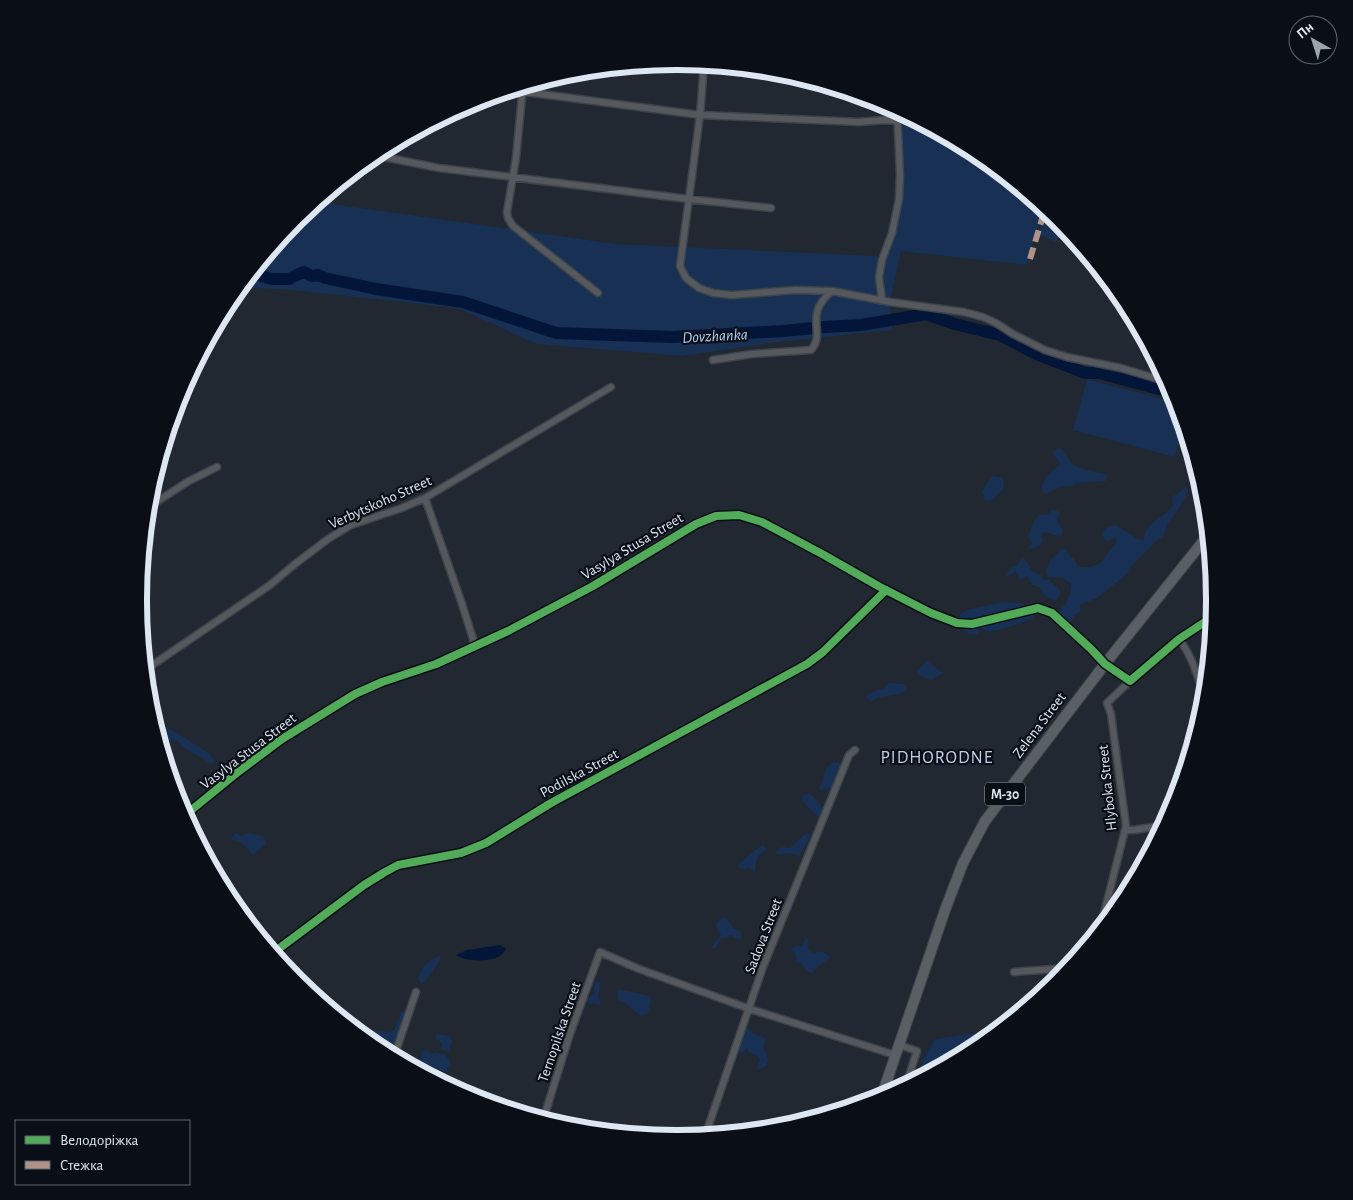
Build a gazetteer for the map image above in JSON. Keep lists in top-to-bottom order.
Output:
{
  "streets": {
    "highway": ["Zelena Street", "М-30"],
    "street": [
      "Verbytskoho Street",
      "Vasylya Stusa Street",
      "Podilska Street",
      "Hlyboka Street",
      "Sadova Street",
      "Ternopilska Street"
    ]
  },
  "crossings": [
    ["Vasylya Stusa Street", "Zelena Street"],
    ["Vasylya Stusa Street", "Podilska Street"],
    ["Sadova Street", "Ternopilska Street"]
  ],
  "districts": ["PIDHORODNE"],
  "water": ["Dovzhanka"],
  "legend": ["Велодоріжка", "Стежка"],
  "north": "top left"
}
